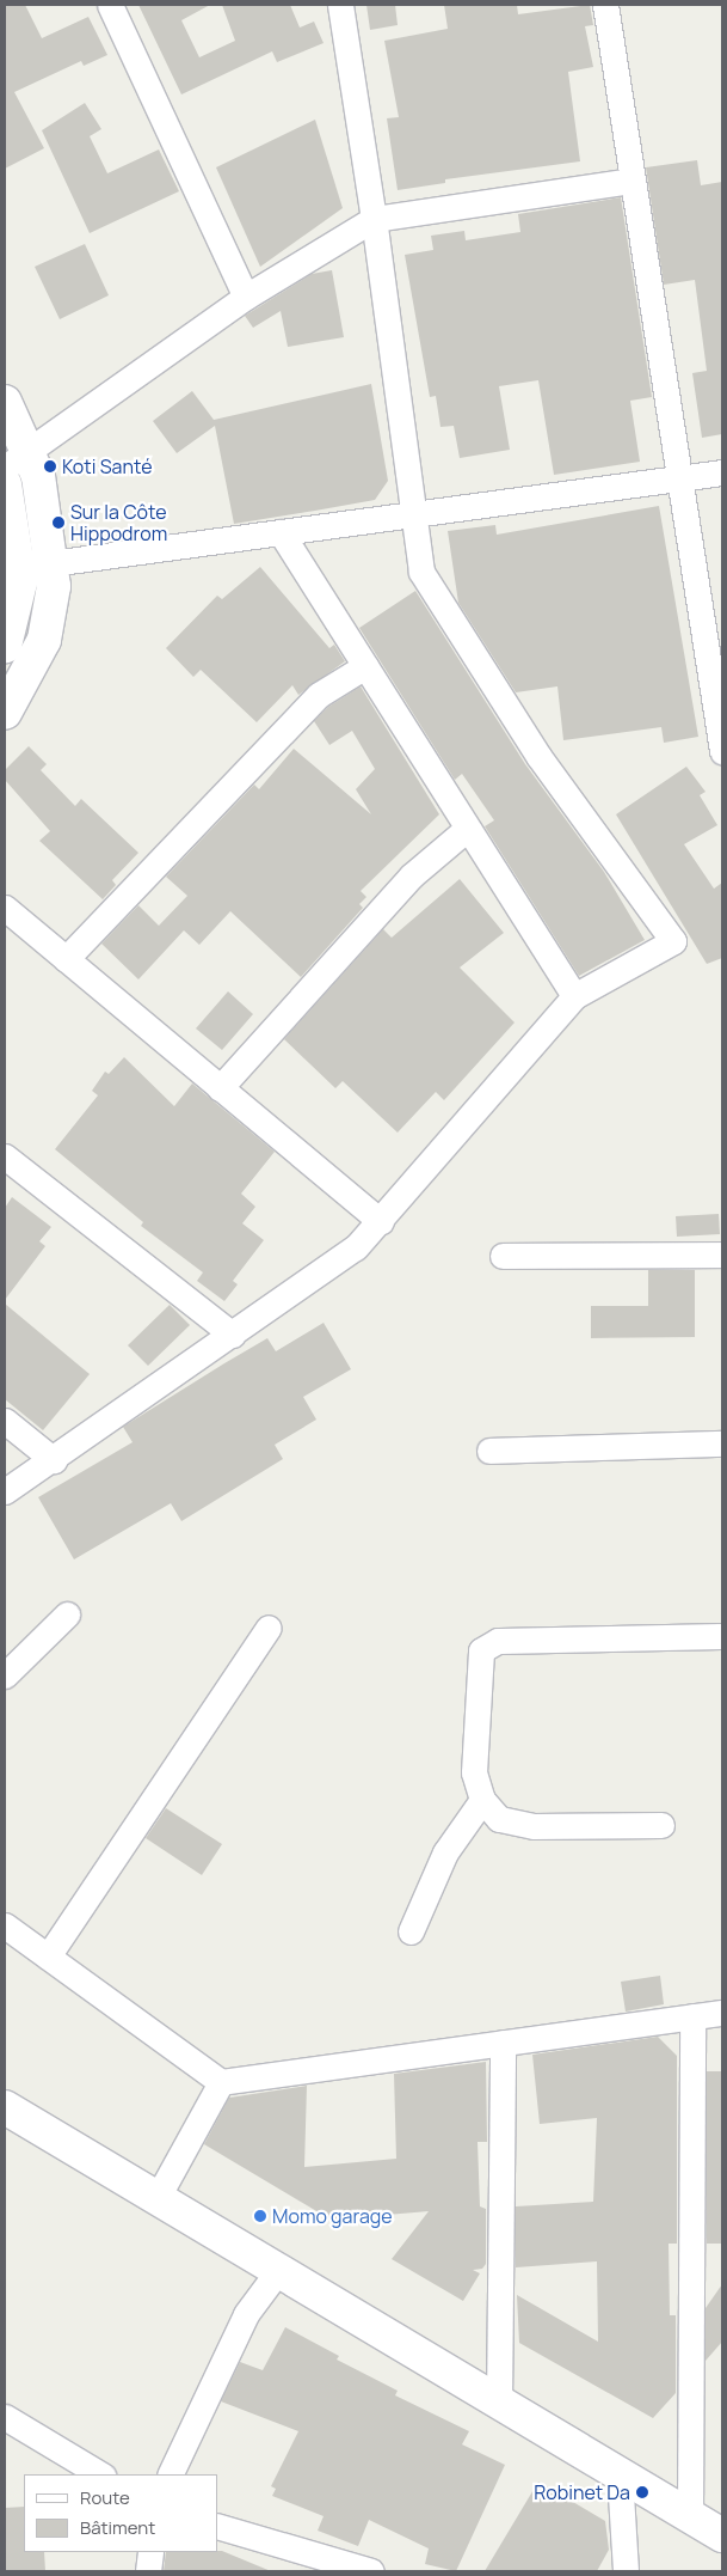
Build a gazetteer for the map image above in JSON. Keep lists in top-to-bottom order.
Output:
{
  "places": [
    "Koti Santé",
    "Sur la Côte Hippodrom",
    "Momo garage",
    "Robinet Da"
  ],
  "legend": ["Route", "Bâtiment"]
}
